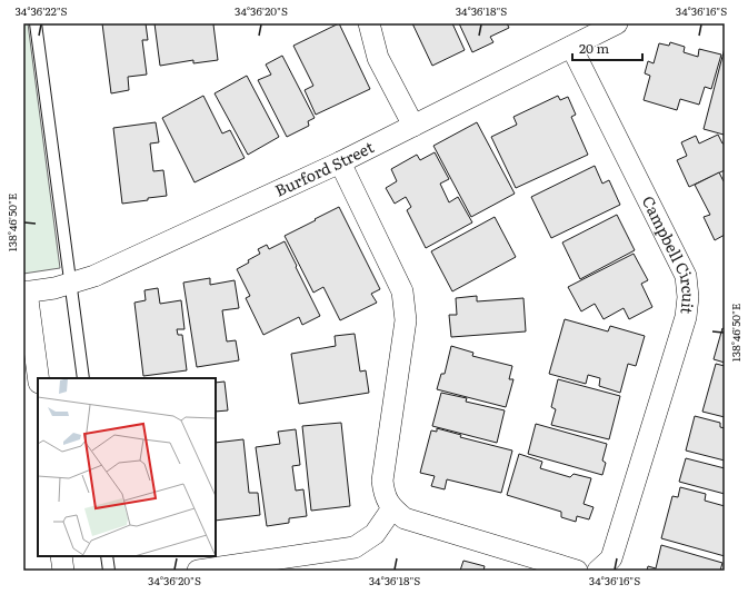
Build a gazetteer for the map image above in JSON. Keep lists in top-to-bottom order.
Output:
{
  "streets": {
    "street": ["Burford Street", "Campbell Circuit"]
  },
  "crossings": [
    ["Burford Street", "Campbell Circuit"]
  ],
  "scale_bar": "20 m",
  "coordinates": [
    "34°36'22\"S",
    "34°36'20\"S",
    "34°36'18\"S",
    "34°36'16\"S",
    "138°46'50\"E"
  ]
}
